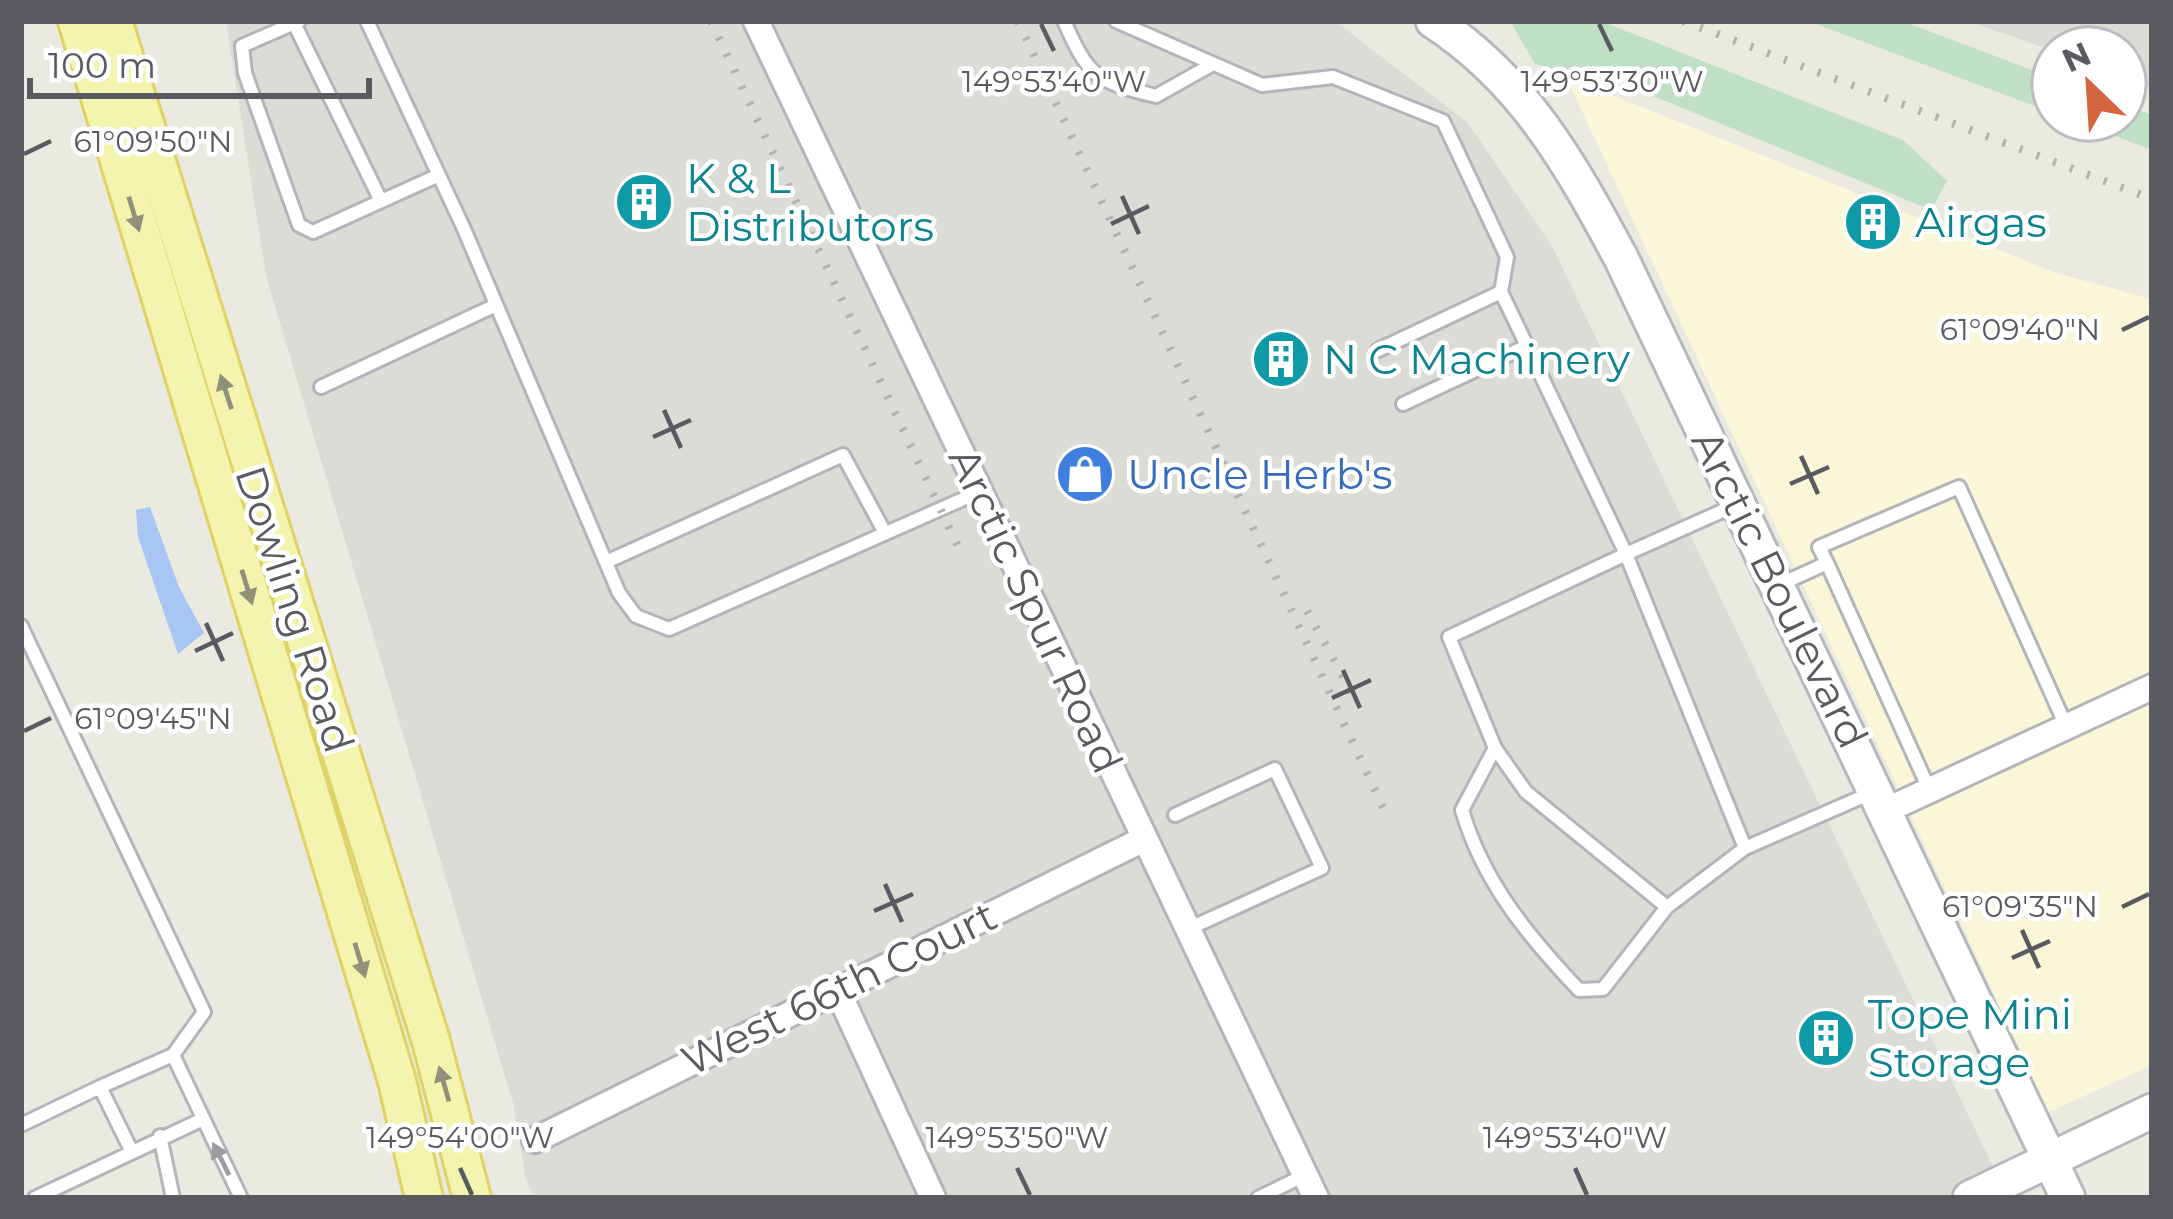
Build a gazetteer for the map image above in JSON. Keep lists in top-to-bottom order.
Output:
{
  "streets": {
    "main road": ["Arctic Boulevard", "Dowling Road"],
    "street": ["Arctic Spur Road", "West 66th Court"]
  },
  "crossings": [
    ["Arctic Spur Road", "West 66th Court"]
  ],
  "places": {
    "building": [
      "K & L Distributors",
      "Airgas",
      "N C Machinery",
      "Tope Mini Storage"
    ],
    "shop": ["Uncle Herb's"]
  },
  "scale_bar": "100 m",
  "north": "top left",
  "coordinates": [
    "149°53'40\"W",
    "149°53'30\"W",
    "61°09'50\"N",
    "61°09'40\"N",
    "61°09'45\"N",
    "61°09'35\"N",
    "149°54'00\"W",
    "149°53'50\"W"
  ]
}
